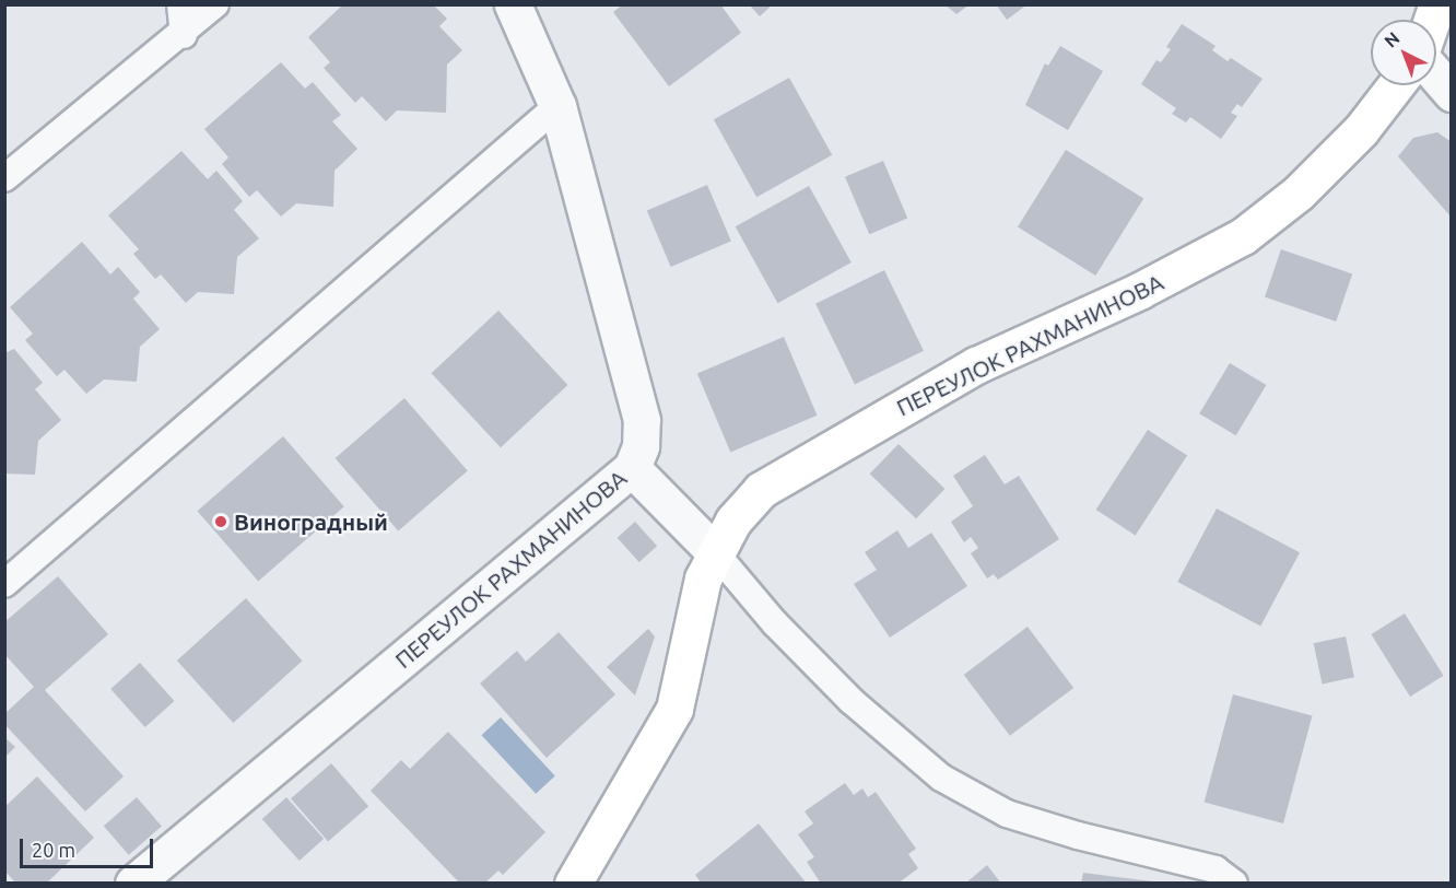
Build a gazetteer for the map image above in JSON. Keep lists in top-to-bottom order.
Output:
{
  "streets": {
    "street": ["ПЕРЕУЛОК РАХМАНИНОВА"]
  },
  "places": ["Виноградный"],
  "scale_bar": "20 m",
  "north": "top left"
}
